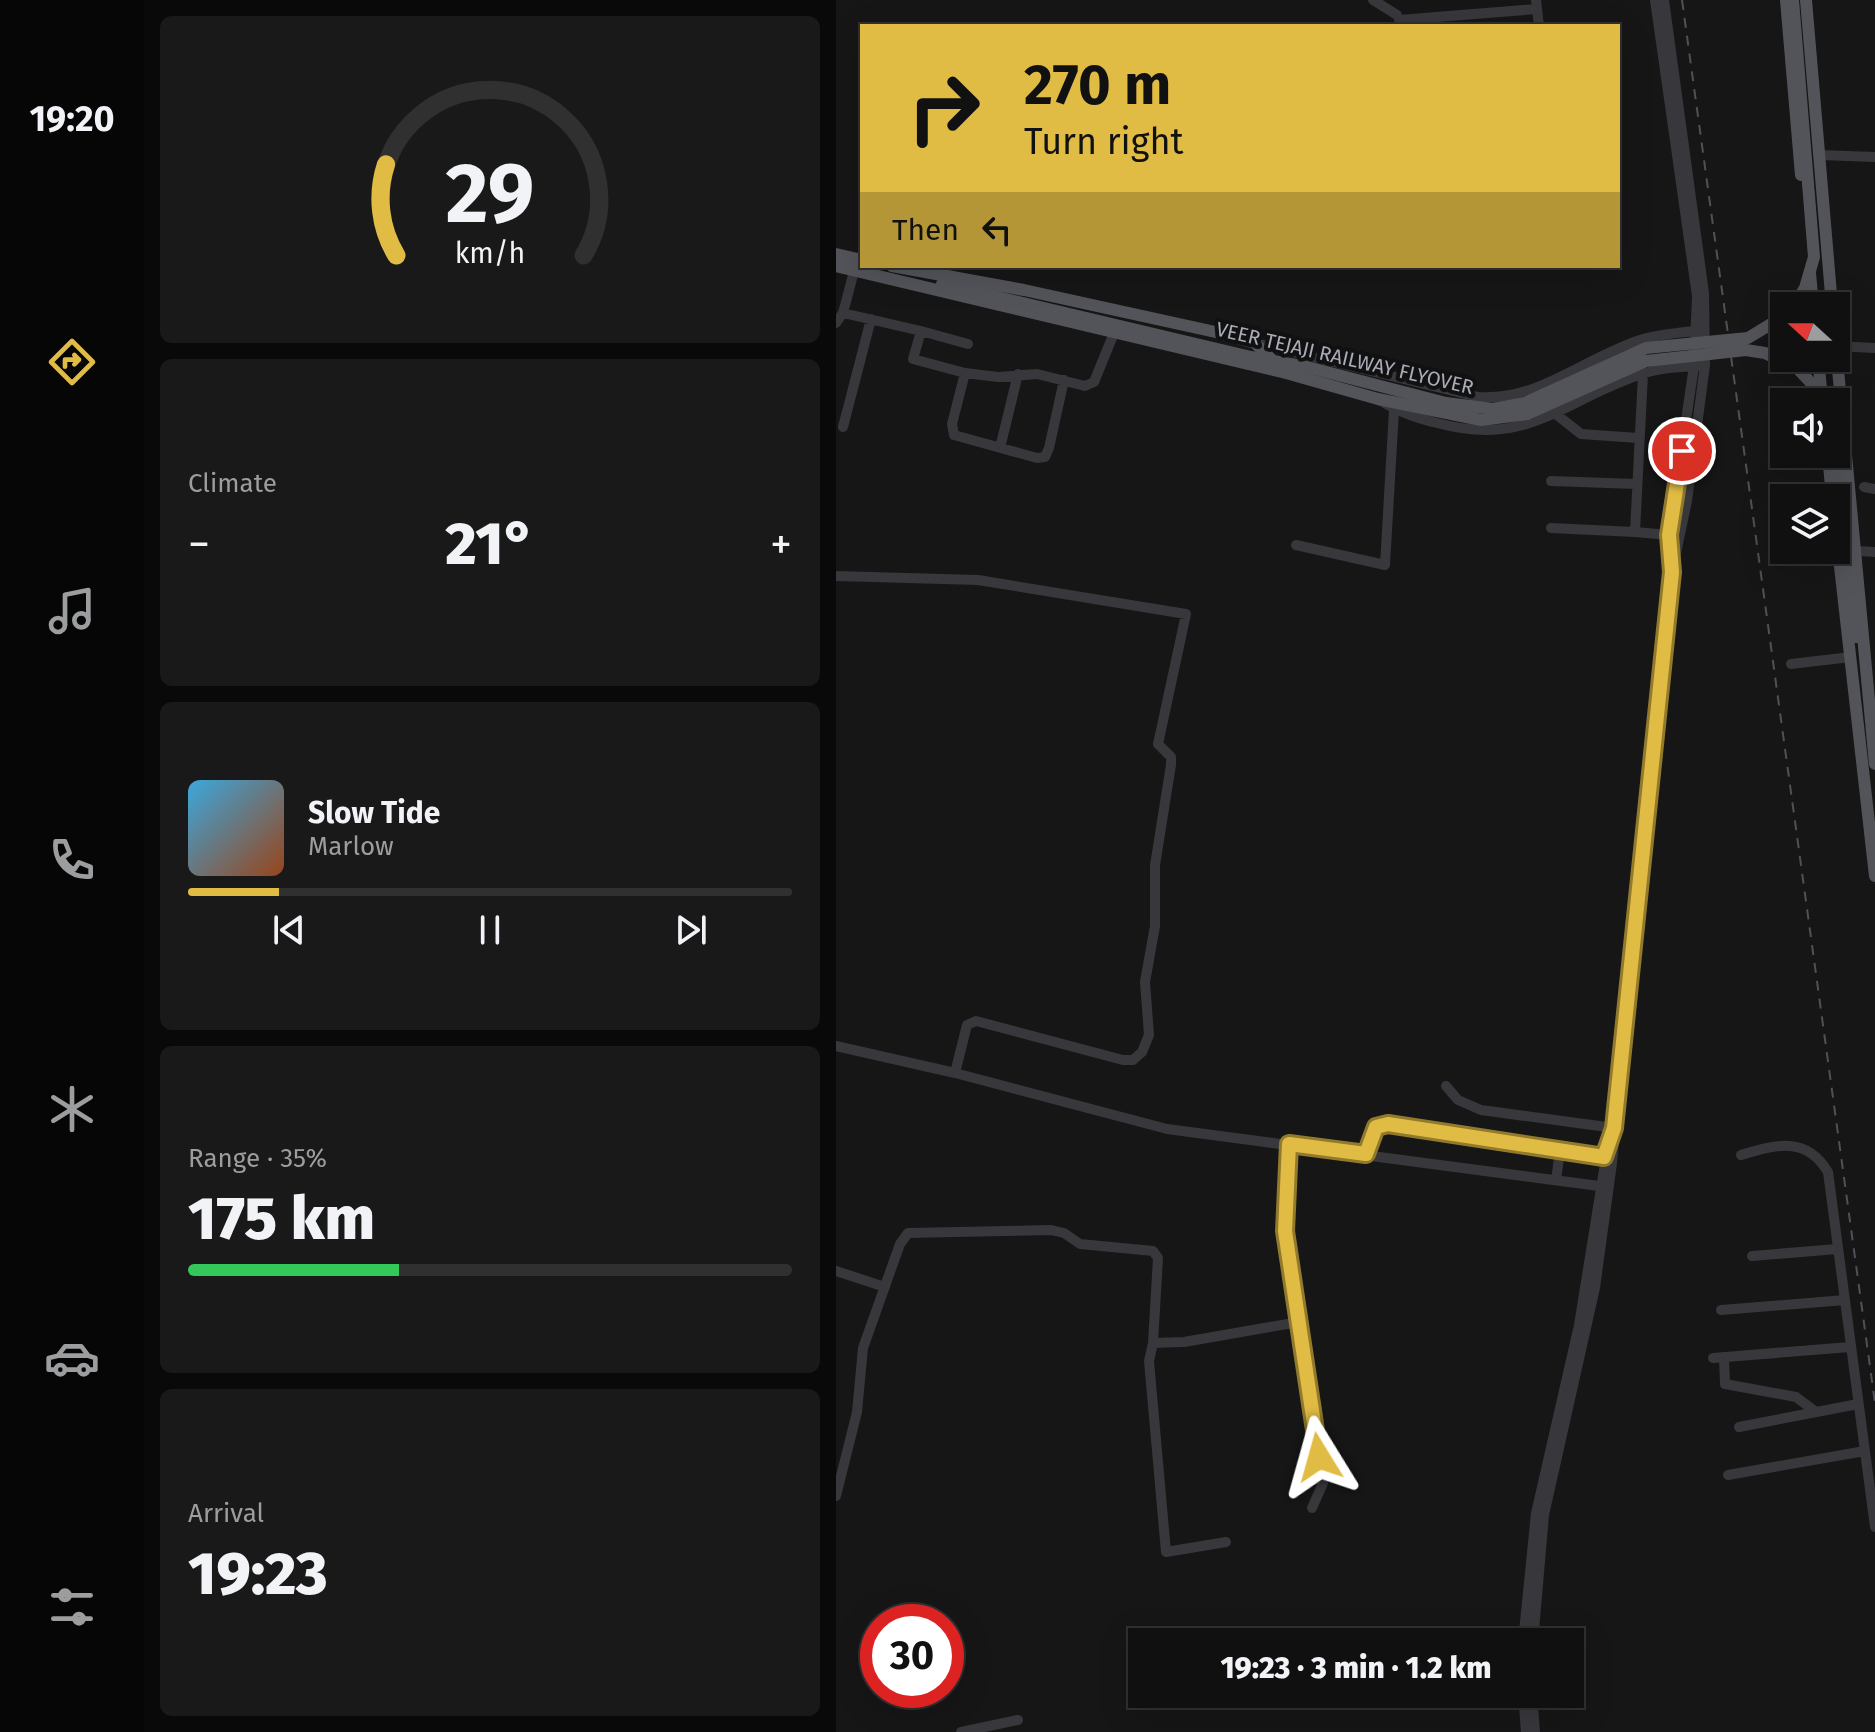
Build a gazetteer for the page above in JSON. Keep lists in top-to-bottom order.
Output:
{
  "streets": {
    "main road": ["VEER TEJAJI RAILWAY FLYOVER"]
  },
  "north": "left",
  "page": {
    "tabs": "19:20",
    "turn": ["270 m", "Turn right"],
    "then": "Then",
    "tile": [
      "Climate",
      ["Range · 35%", "175 km"],
      ["Arrival", "19:23"]
    ],
    "heat": ["−", "21°", "+"],
    "song": ["Slow Tide", "Marlow"],
    "limit": "30",
    "trip": "19:23 · 3 min · 1.2 km",
    "gauge": ["29", "km/h"]
  }
}
